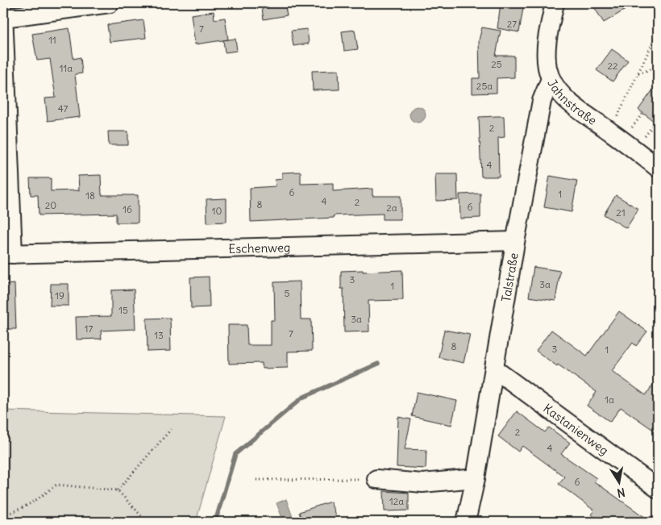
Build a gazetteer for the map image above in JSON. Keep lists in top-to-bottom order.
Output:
{
  "streets": {
    "street": [
      "Jahnstraße",
      "Eschenweg",
      "Talstraße",
      "Kastanienweg"
    ]
  },
  "crossings": [
    ["Jahnstraße", "Talstraße"],
    ["Eschenweg", "Talstraße"],
    ["Talstraße", "Kastanienweg"]
  ],
  "house_numbers": [
    "27",
    "7",
    "11",
    "25",
    "22",
    "11a",
    "25a",
    "47",
    "2",
    "4",
    "6",
    "1",
    "18",
    "4",
    "2",
    "8",
    "20",
    "6",
    "2a",
    "16",
    "10",
    "21",
    "3",
    "3a",
    "1",
    "5",
    "19",
    "15",
    "3a",
    "17",
    "7",
    "13",
    "8",
    "3",
    "1",
    "1a",
    "2",
    "4",
    "6",
    "12a"
  ],
  "north": "bottom"
}
